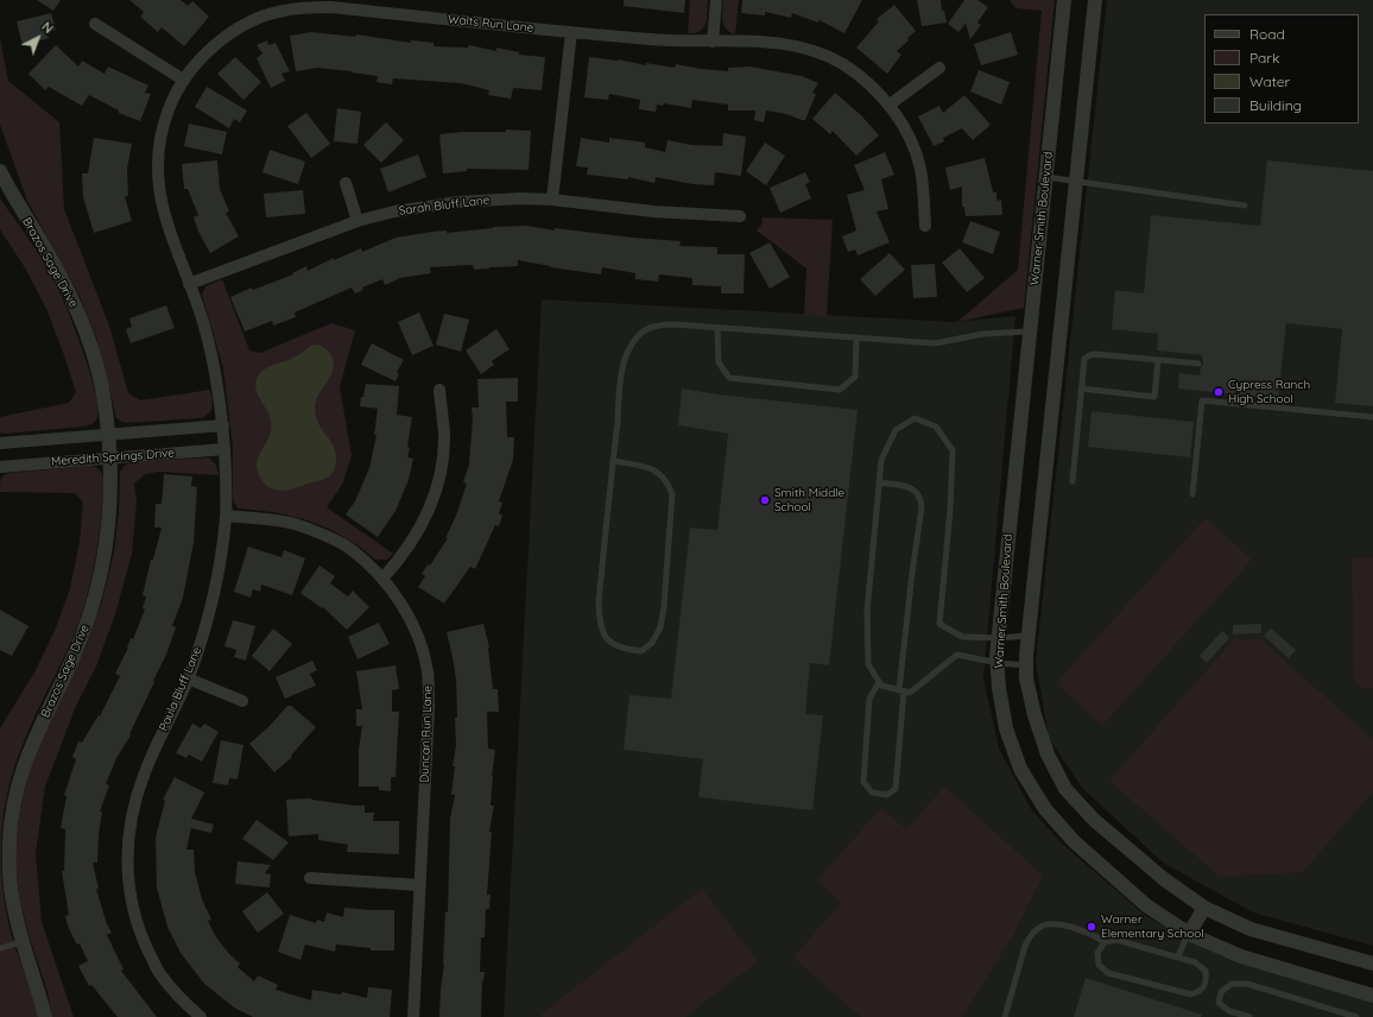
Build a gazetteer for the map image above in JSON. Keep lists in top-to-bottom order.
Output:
{
  "streets": {
    "street": [
      "Walts Run Lane",
      "Sarah Bluff Lane",
      "Warner Smith Boulevard",
      "Brazos Sage Drive",
      "Meredith Springs Drive",
      "Paula Bluff Lane",
      "Duncan Run Lane"
    ]
  },
  "crossings": [
    ["Walts Run Lane", "Sarah Bluff Lane"],
    ["Walts Run Lane", "Paula Bluff Lane"],
    ["Sarah Bluff Lane", "Paula Bluff Lane"],
    ["Brazos Sage Drive", "Meredith Springs Drive"],
    ["Meredith Springs Drive", "Paula Bluff Lane"],
    ["Paula Bluff Lane", "Duncan Run Lane"]
  ],
  "places": ["Cypress Ranch High School", "Smith Middle School", "Warner Elementary School"],
  "legend": [
    "Road",
    "Park",
    "Water",
    "Building"
  ],
  "north": "top right"
}
